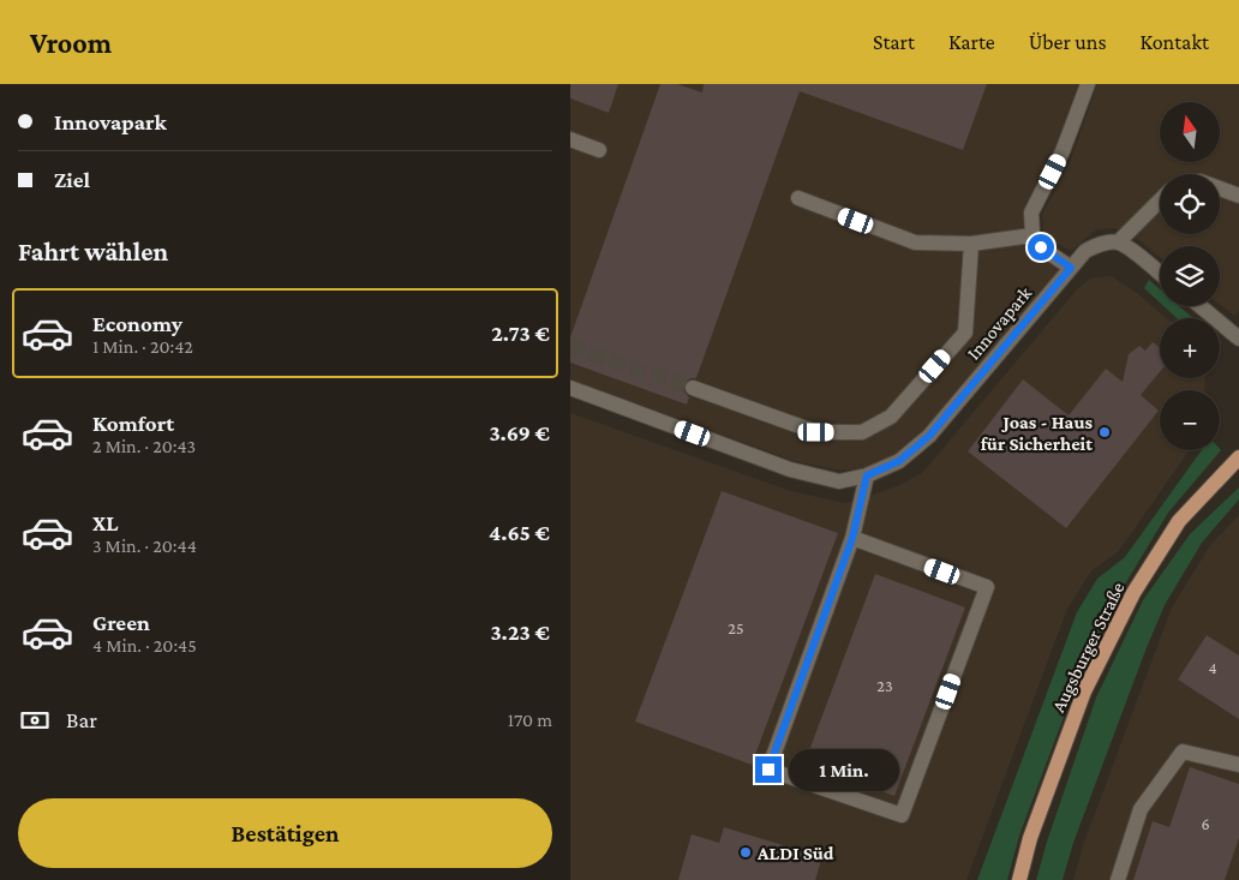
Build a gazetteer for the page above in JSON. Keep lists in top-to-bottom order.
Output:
{
  "streets": {
    "main road": ["Augsburger Straße"],
    "street": ["Innovapark"]
  },
  "places": ["Joas - Haus für Sicherheit", "ALDI Süd"],
  "house_numbers": [
    "25",
    "4",
    "23",
    "6"
  ],
  "north": "top",
  "page": {
    "header": "Vroom",
    "nav": [
      "Start",
      "Karte",
      "Über uns",
      "Kontakt"
    ],
    "banner": ["Innovapark", "Ziel"],
    "map_buttons": ["+", "−"],
    "heading": "Fahrt wählen",
    "list": [
      {
        "name": "Economy",
        "note": "1 Min. · 20:42",
        "value": "2.73 €"
      },
      {
        "name": "Komfort",
        "note": "2 Min. · 20:43",
        "value": "3.69 €"
      },
      {
        "name": "XL",
        "note": "3 Min. · 20:44",
        "value": "4.65 €"
      },
      {
        "name": "Green",
        "note": "4 Min. · 20:45",
        "value": "3.23 €"
      }
    ],
    "pay": ["Bar", "170 m"],
    "bubble": "1 Min.",
    "buttons": "Bestätigen"
  }
}
